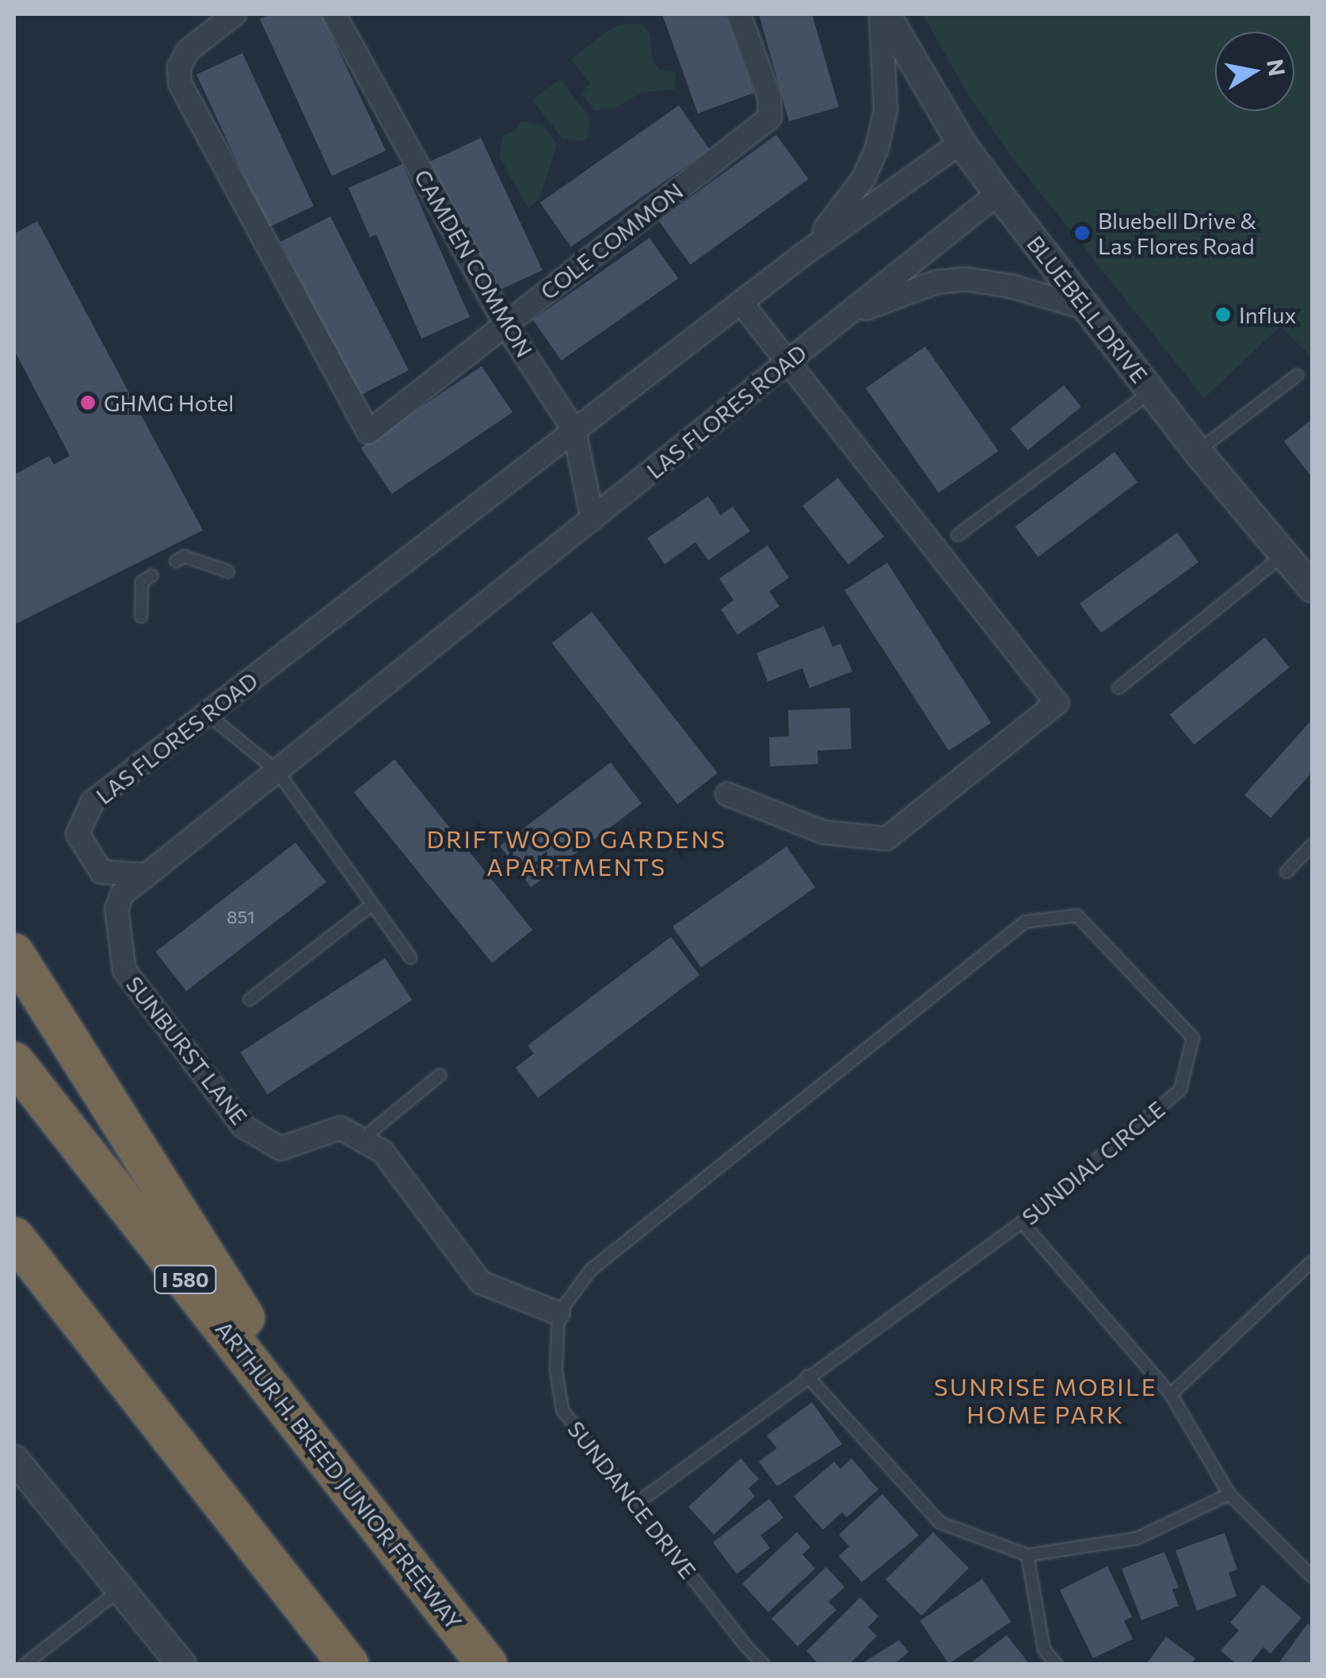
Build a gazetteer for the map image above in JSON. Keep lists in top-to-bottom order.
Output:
{
  "streets": {
    "highway": ["I 580", "ARTHUR H. BREED JUNIOR FREEWAY"],
    "street": [
      "COLE COMMON",
      "CAMDEN COMMON",
      "BLUEBELL DRIVE",
      "LAS FLORES ROAD",
      "SUNBURST LANE"
    ],
    "lane": ["SUNDIAL CIRCLE", "SUNDANCE DRIVE"]
  },
  "crossings": [
    ["COLE COMMON", "CAMDEN COMMON"],
    ["CAMDEN COMMON", "LAS FLORES ROAD"],
    ["BLUEBELL DRIVE", "LAS FLORES ROAD"],
    ["LAS FLORES ROAD", "SUNBURST LANE"],
    ["SUNBURST LANE", "SUNDIAL CIRCLE"],
    ["SUNBURST LANE", "SUNDANCE DRIVE"],
    ["SUNDIAL CIRCLE", "SUNDANCE DRIVE"]
  ],
  "districts": ["DRIFTWOOD GARDENS APARTMENTS", "SUNRISE MOBILE HOME PARK"],
  "places": ["Bluebell Drive & Las Flores Road", "Influx", "GHMG Hotel"],
  "house_numbers": ["851"],
  "north": "right"
}
